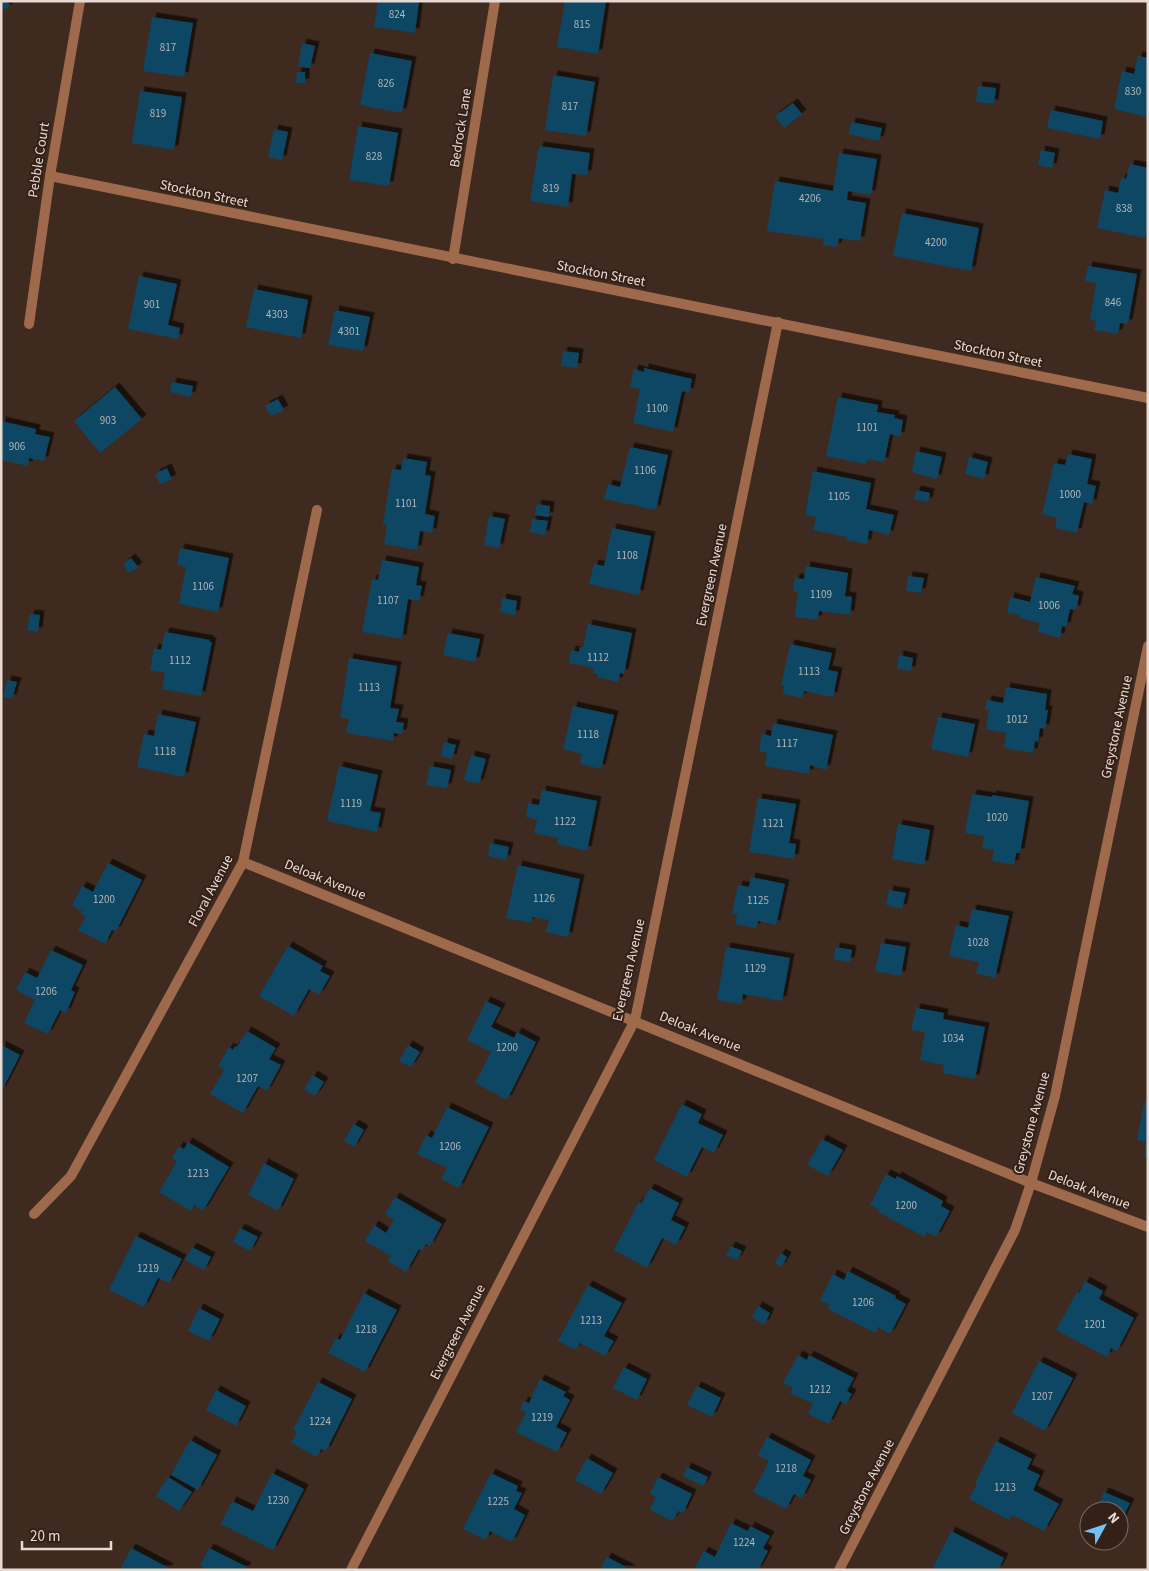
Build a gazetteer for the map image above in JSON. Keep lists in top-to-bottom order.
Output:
{
  "streets": {
    "street": [
      "Bedrock Lane",
      "Pebble Court",
      "Stockton Street",
      "Evergreen Avenue",
      "Greystone Avenue",
      "Deloak Avenue",
      "Floral Avenue"
    ]
  },
  "crossings": [
    ["Bedrock Lane", "Stockton Street"],
    ["Pebble Court", "Stockton Street"],
    ["Stockton Street", "Evergreen Avenue"],
    ["Evergreen Avenue", "Deloak Avenue"],
    ["Greystone Avenue", "Deloak Avenue"],
    ["Deloak Avenue", "Floral Avenue"]
  ],
  "house_numbers": [
    "824",
    "815",
    "817",
    "826",
    "830",
    "817",
    "819",
    "828",
    "819",
    "4206",
    "838",
    "4200",
    "846",
    "901",
    "4303",
    "4301",
    "1100",
    "903",
    "1101",
    "906",
    "1106",
    "1000",
    "1105",
    "1101",
    "1108",
    "1106",
    "1109",
    "1107",
    "1006",
    "1112",
    "1112",
    "1113",
    "1113",
    "1012",
    "1118",
    "1117",
    "1118",
    "1119",
    "1020",
    "1122",
    "1121",
    "1126",
    "1200",
    "1125",
    "1028",
    "1129",
    "1206",
    "1034",
    "1200",
    "1207",
    "1206",
    "1213",
    "1200",
    "1219",
    "1206",
    "1213",
    "1201",
    "1218",
    "1212",
    "1207",
    "1219",
    "1224",
    "1218",
    "1213",
    "1230",
    "1225",
    "1224"
  ],
  "scale_bar": "20 m",
  "north": "top right"
}
